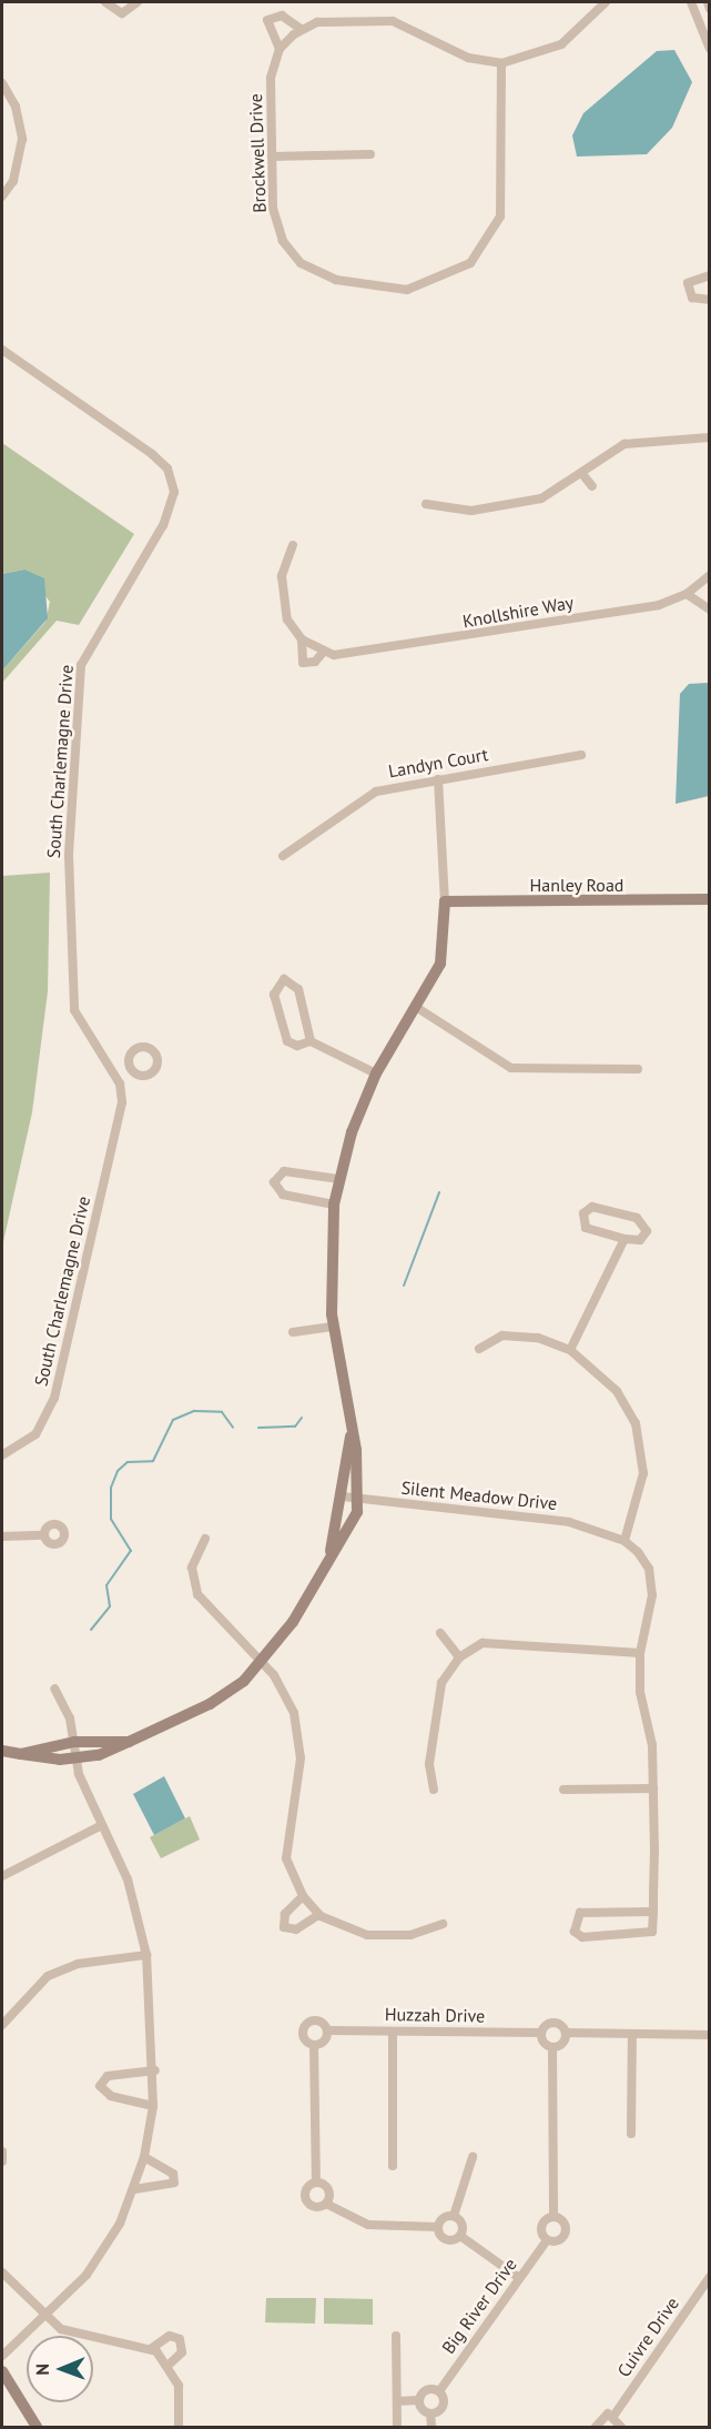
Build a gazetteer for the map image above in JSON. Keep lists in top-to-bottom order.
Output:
{
  "streets": {
    "street": [
      "Brockwell Drive",
      "Knollshire Way",
      "South Charlemagne Drive",
      "Landyn Court",
      "Hanley Road",
      "Silent Meadow Drive",
      "Huzzah Drive",
      "Big River Drive",
      "Cuivre Drive"
    ]
  },
  "north": "left"
}
